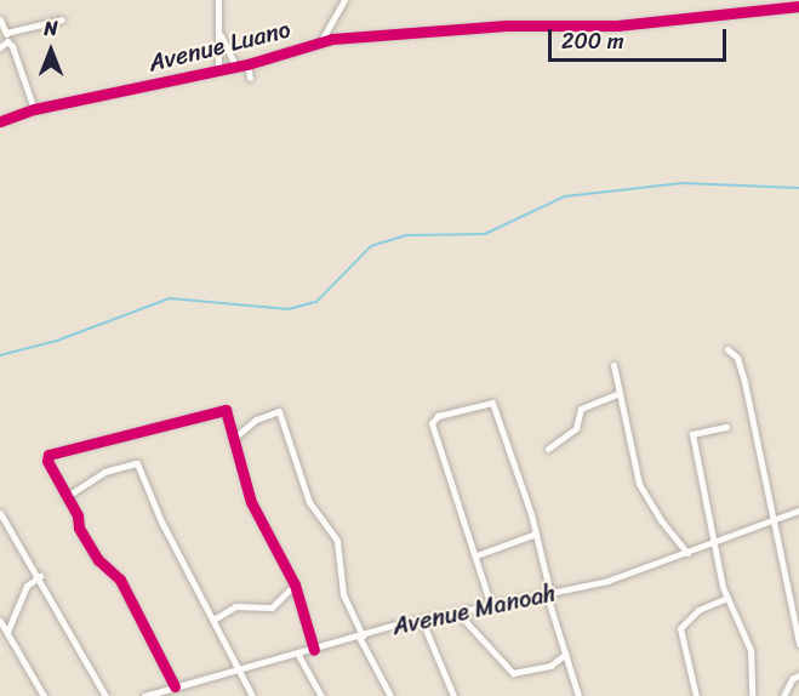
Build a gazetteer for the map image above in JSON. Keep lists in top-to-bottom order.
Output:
{
  "streets": {
    "street": ["Avenue Luano", "Avenue Manoah"]
  },
  "scale_bar": "200 m",
  "north": "top"
}
